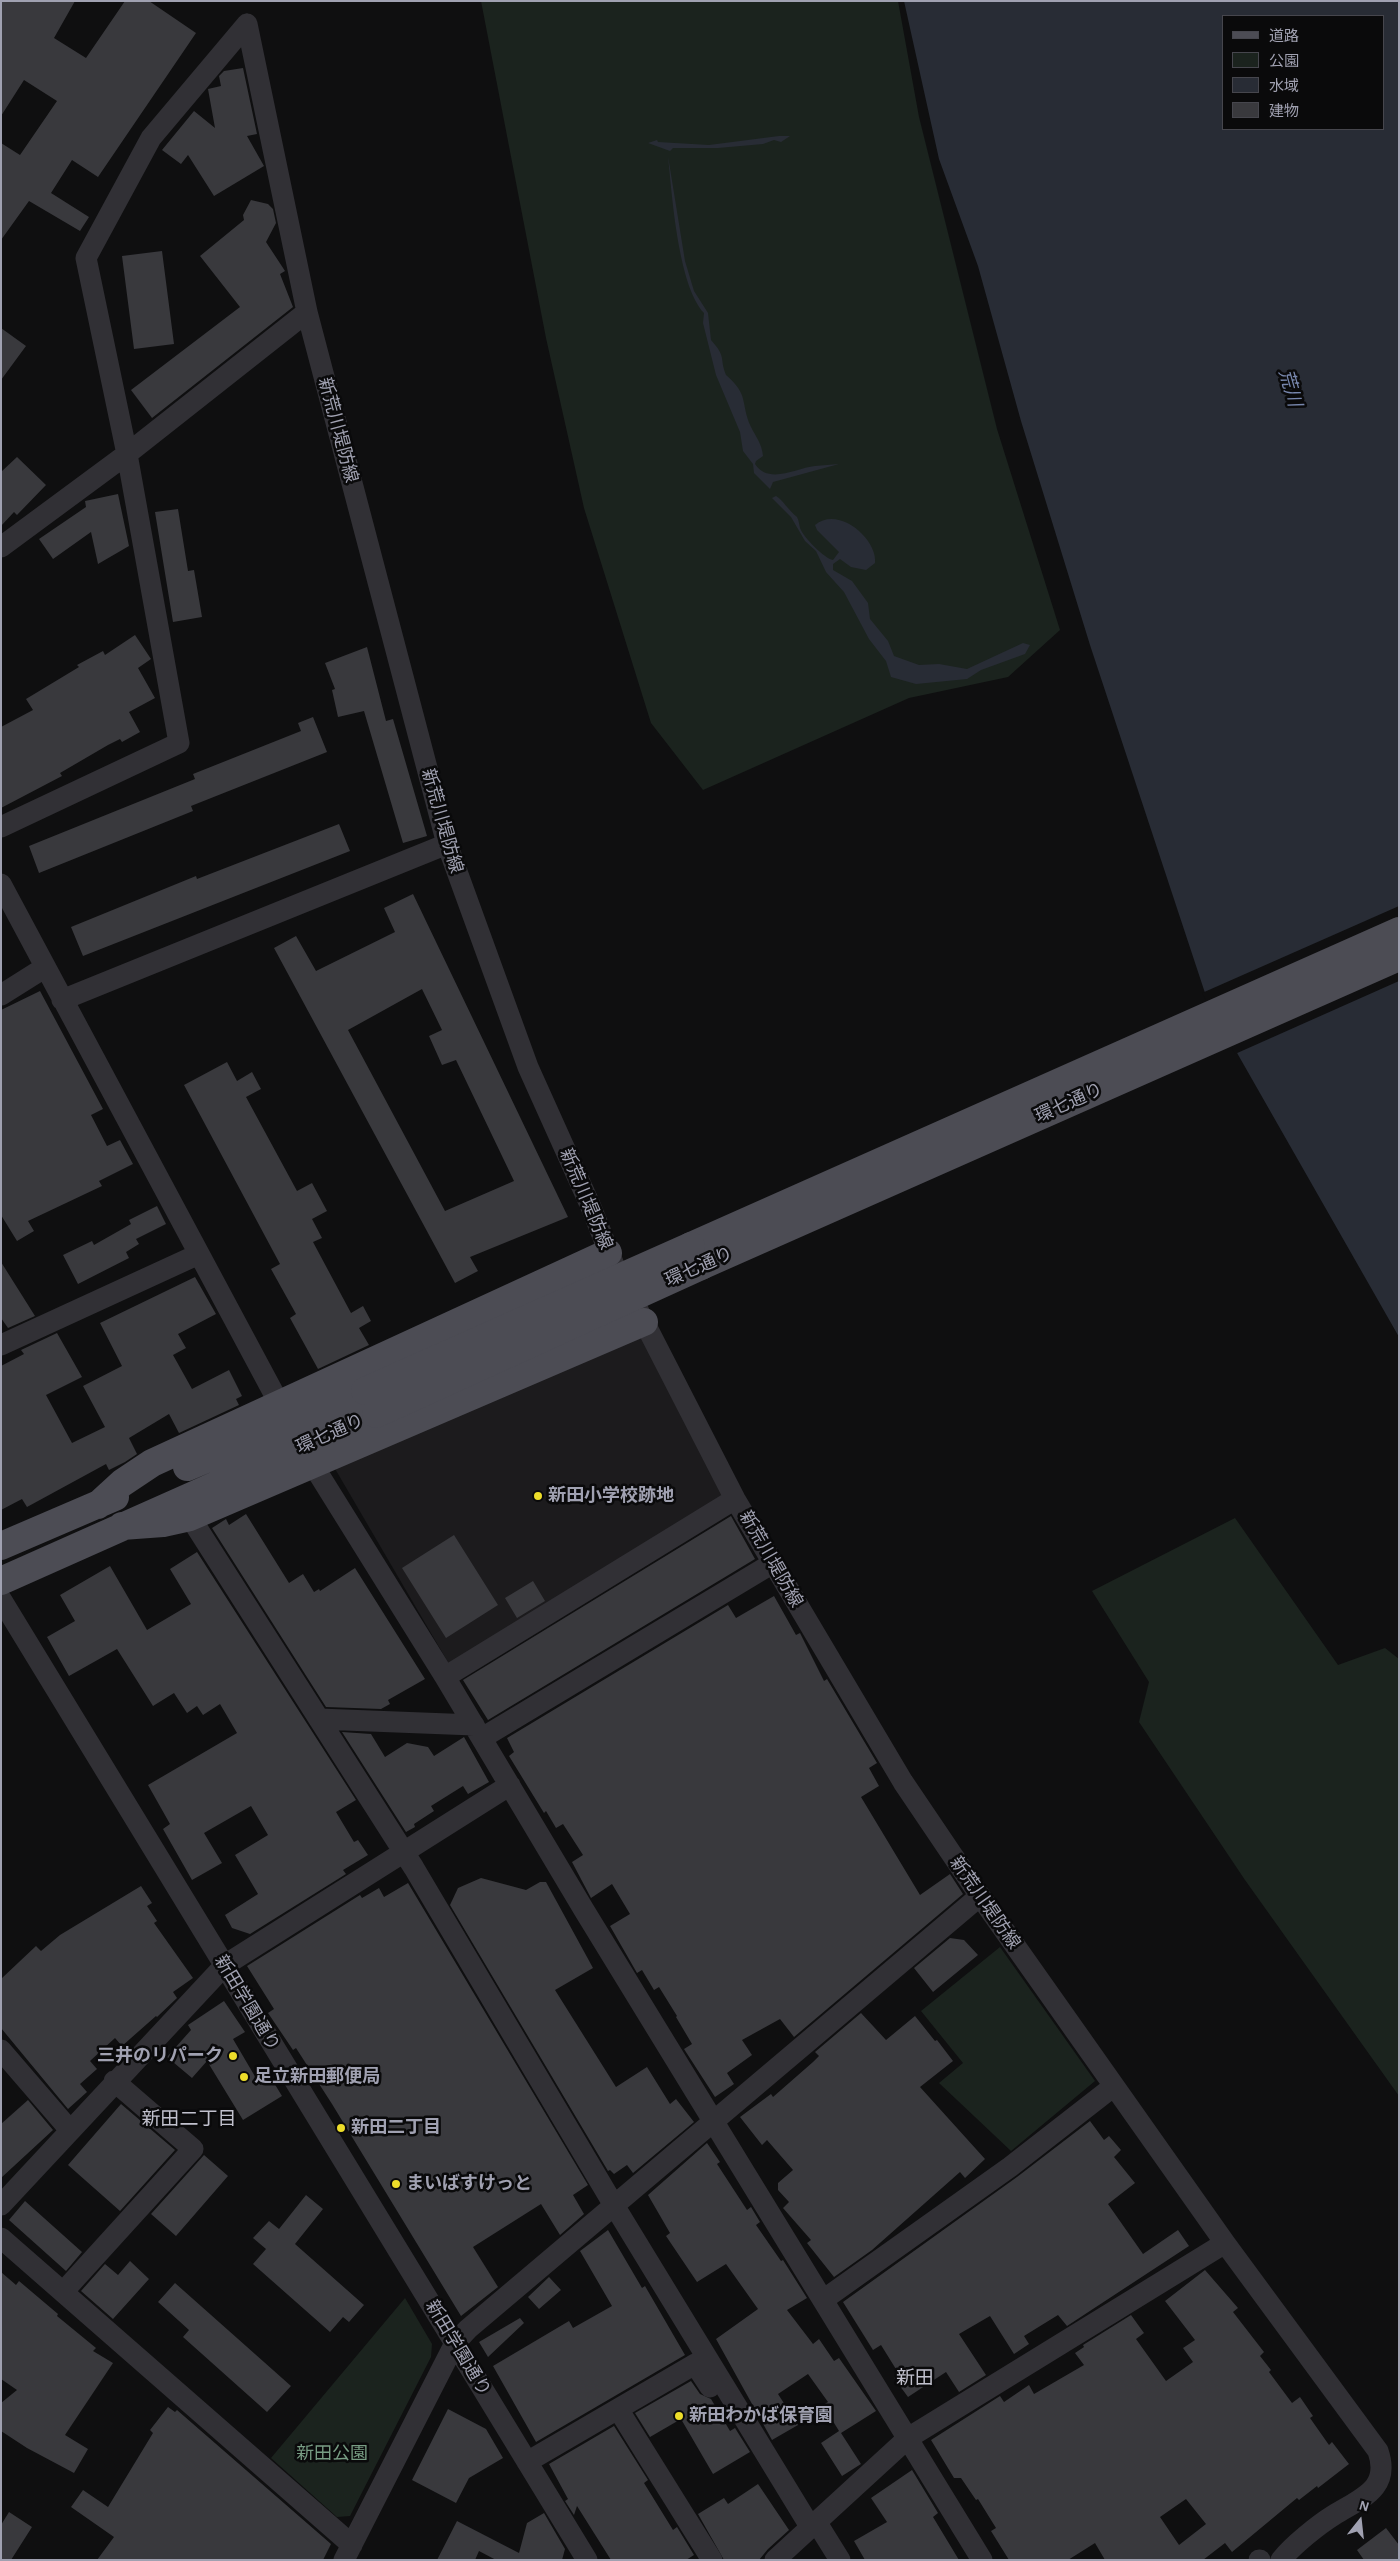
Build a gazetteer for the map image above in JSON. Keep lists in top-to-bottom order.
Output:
{
  "streets": {
    "main road": ["環七通り"],
    "street": ["新荒川堤防線", "新田学園通り"]
  },
  "districts": ["新田二丁目", "新田"],
  "water": ["荒川"],
  "parks": ["新田公園"],
  "places": [
    "新田小学校跡地",
    "三井のリパーク",
    "足立新田郵便局",
    "新田二丁目",
    "まいばすけっと",
    "新田わかば保育園"
  ],
  "legend": [
    "道路",
    "公園",
    "水域",
    "建物"
  ],
  "north": "top"
}
